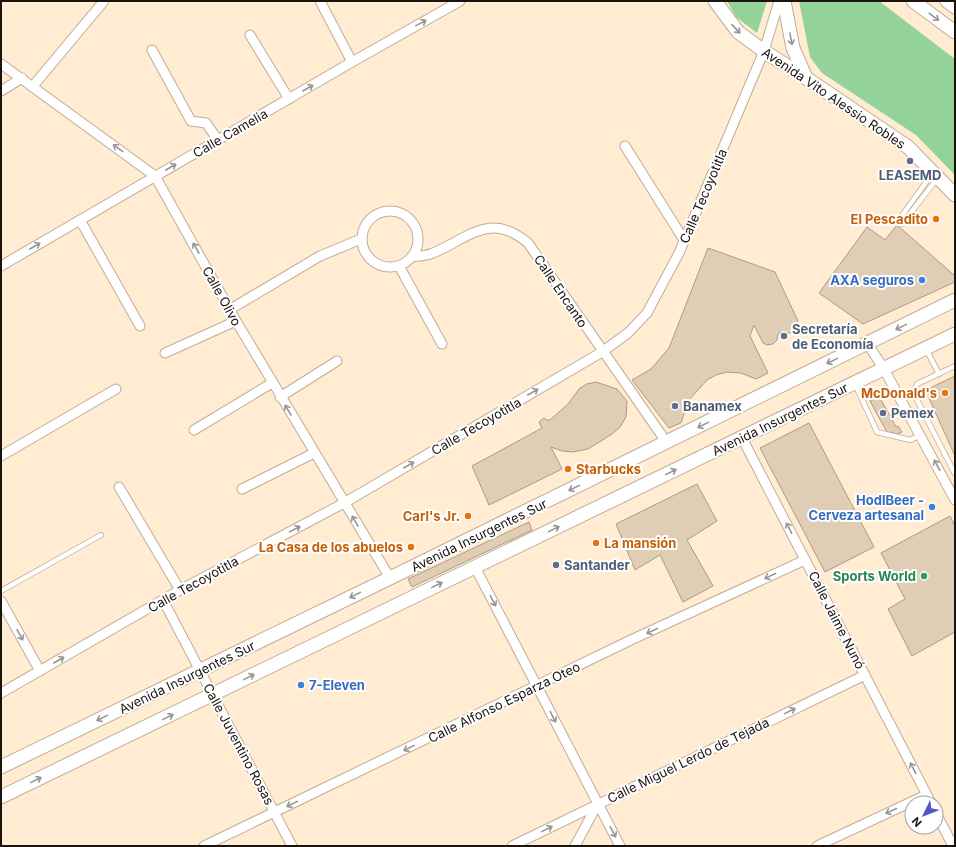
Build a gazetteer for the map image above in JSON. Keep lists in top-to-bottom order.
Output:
{
  "streets": {
    "main road": ["Avenida Vito Alessio Robles", "Avenida Insurgentes Sur"],
    "street": [
      "Calle Camelia",
      "Calle Tecoyotitla",
      "Calle Encanto",
      "Calle Olivo",
      "Calle Jaime Nunó",
      "Calle Alfonso Esparza Oteo",
      "Calle Juventino Rosas",
      "Calle Miguel Lerdo de Tejada"
    ]
  },
  "crossings": [
    ["Avenida Vito Alessio Robles", "Calle Tecoyotitla"],
    ["Calle Camelia", "Calle Olivo"],
    ["Calle Tecoyotitla", "Calle Encanto"],
    ["Calle Tecoyotitla", "Calle Olivo"],
    ["Calle Tecoyotitla", "Calle Juventino Rosas"],
    ["Calle Encanto", "Avenida Insurgentes Sur"],
    ["Calle Olivo", "Avenida Insurgentes Sur"],
    ["Avenida Insurgentes Sur", "Calle Jaime Nunó"],
    ["Avenida Insurgentes Sur", "Calle Juventino Rosas"],
    ["Calle Jaime Nunó", "Calle Alfonso Esparza Oteo"],
    ["Calle Jaime Nunó", "Calle Miguel Lerdo de Tejada"],
    ["Calle Alfonso Esparza Oteo", "Calle Juventino Rosas"]
  ],
  "one_way": [
    "Calle Camelia",
    "Calle Tecoyotitla",
    "Calle Olivo",
    "Calle Jaime Nunó",
    "Calle Alfonso Esparza Oteo",
    "Calle Miguel Lerdo de Tejada"
  ],
  "places": [
    "LEASEMD",
    "El Pescadito",
    "AXA seguros",
    "Secretaría de Economía",
    "McDonald's",
    "Banamex",
    "Pemex",
    "Starbucks",
    "HodlBeer - Cerveza artesanal",
    "Carl's Jr.",
    "La mansión",
    "La Casa de los abuelos",
    "Santander",
    "Sports World",
    "7-Eleven"
  ],
  "north": "bottom left"
}
